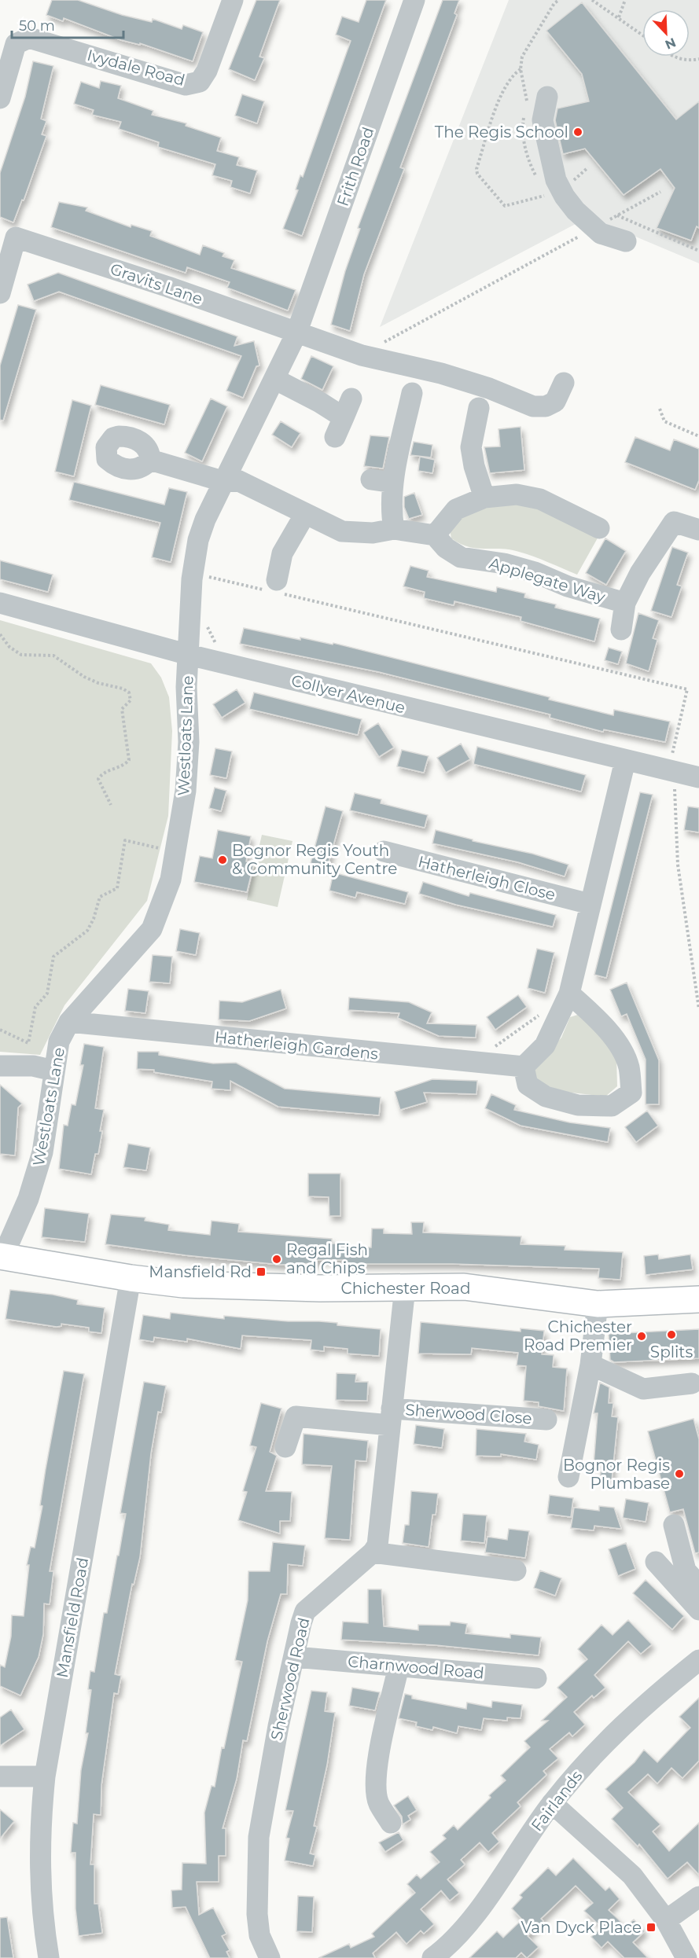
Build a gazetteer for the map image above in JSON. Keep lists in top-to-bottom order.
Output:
{
  "streets": {
    "main road": ["Chichester Road"],
    "street": [
      "Ivydale Road",
      "Frith Road",
      "Gravits Lane",
      "Applegate Way",
      "Collyer Avenue",
      "Westloats Lane",
      "Hatherleigh Close",
      "Hatherleigh Gardens",
      "Sherwood Close",
      "Mansfield Road",
      "Charnwood Road",
      "Sherwood Road",
      "Fairlands"
    ]
  },
  "crossings": [
    ["Frith Road", "Gravits Lane"],
    ["Frith Road", "Westloats Lane"],
    ["Gravits Lane", "Westloats Lane"],
    ["Collyer Avenue", "Westloats Lane"],
    ["Westloats Lane", "Hatherleigh Gardens"],
    ["Westloats Lane", "Chichester Road"],
    ["Chichester Road", "Mansfield Road"],
    ["Charnwood Road", "Sherwood Road"]
  ],
  "places": {
    "other": [
      "The Regis School",
      "Bognor Regis Youth & Community Centre",
      "Regal Fish and Chips",
      "Splits",
      "Chichester Road Premier",
      "Bognor Regis Plumbase"
    ],
    "transit": ["Mansfield Rd", "Van Dyck Place"]
  },
  "scale_bar": "50 m",
  "north": "bottom right"
}
